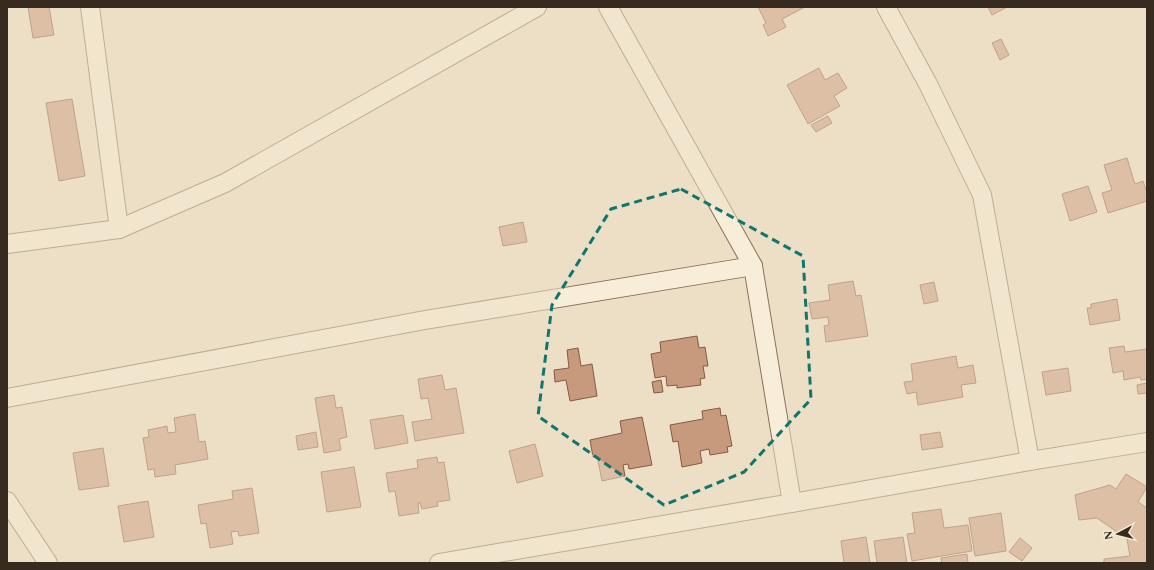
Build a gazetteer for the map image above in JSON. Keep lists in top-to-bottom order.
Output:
{
  "north": "left"
}
